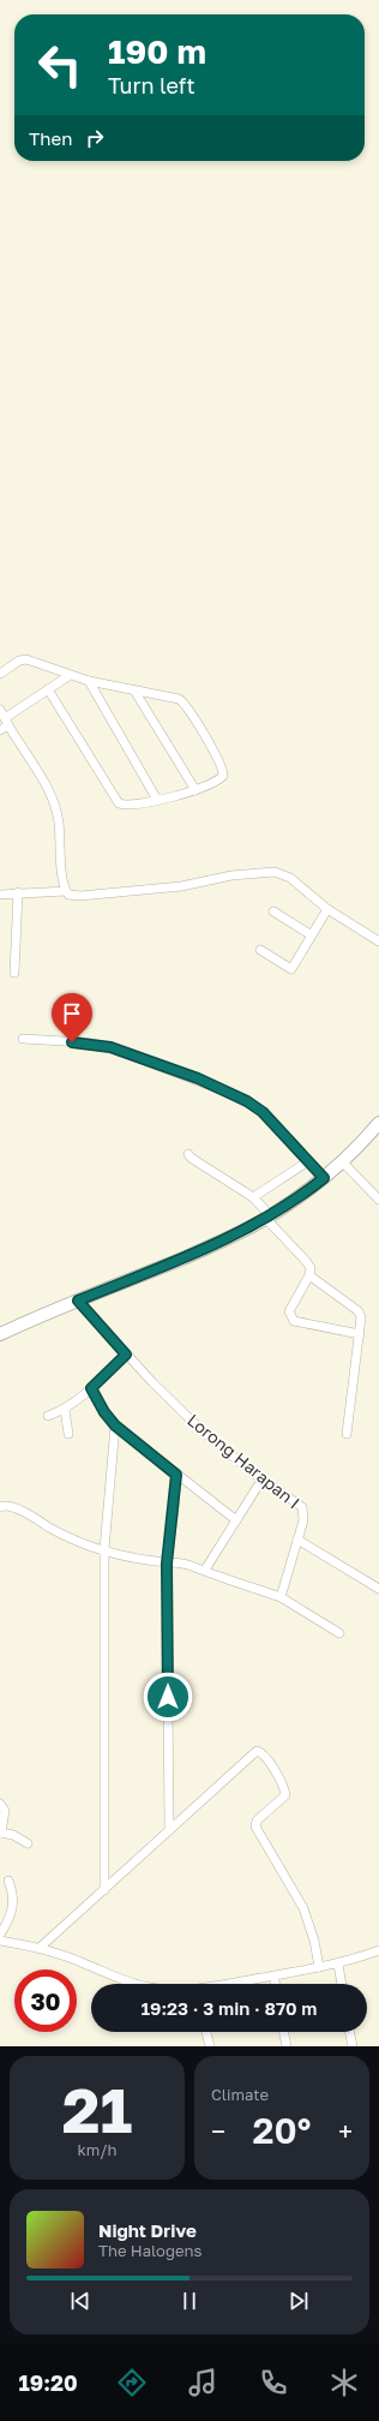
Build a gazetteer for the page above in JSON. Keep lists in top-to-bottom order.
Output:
{
  "streets": {
    "street": ["Lorong Harapan I"]
  },
  "page": {
    "turn": ["190 m", "Turn left"],
    "then": "Then",
    "limit": "30",
    "trip": "19:23 · 3 min · 870 m",
    "tile": [
      ["21", "km/h"],
      "Climate"
    ],
    "heat": ["−", "20°", "+"],
    "song": ["Night Drive", "The Halogens"],
    "tabs": "19:20"
  }
}
